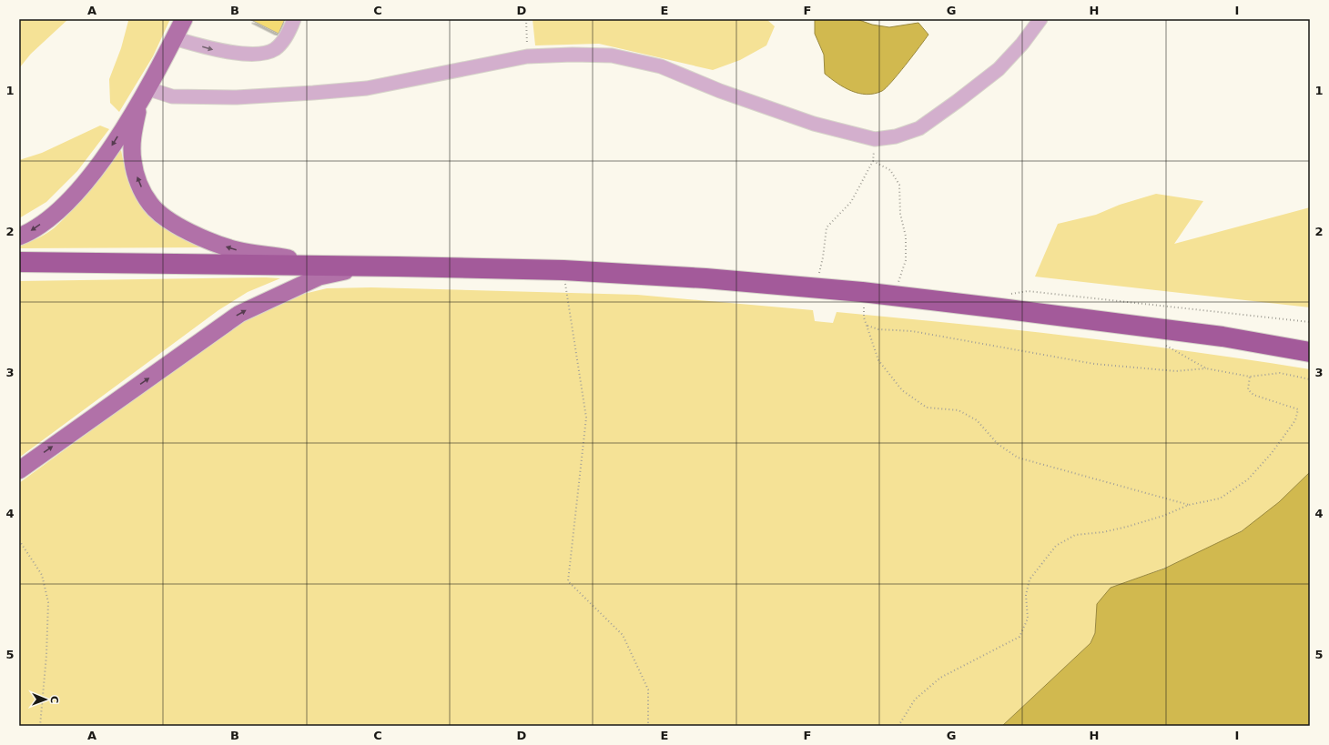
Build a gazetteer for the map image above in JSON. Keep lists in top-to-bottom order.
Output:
{
  "north": "right",
  "grid": {
    "columns": [
      "A",
      "B",
      "C",
      "D",
      "E",
      "F",
      "G",
      "H",
      "I"
    ],
    "rows": [
      "1",
      "2",
      "3",
      "4",
      "5"
    ]
  }
}
